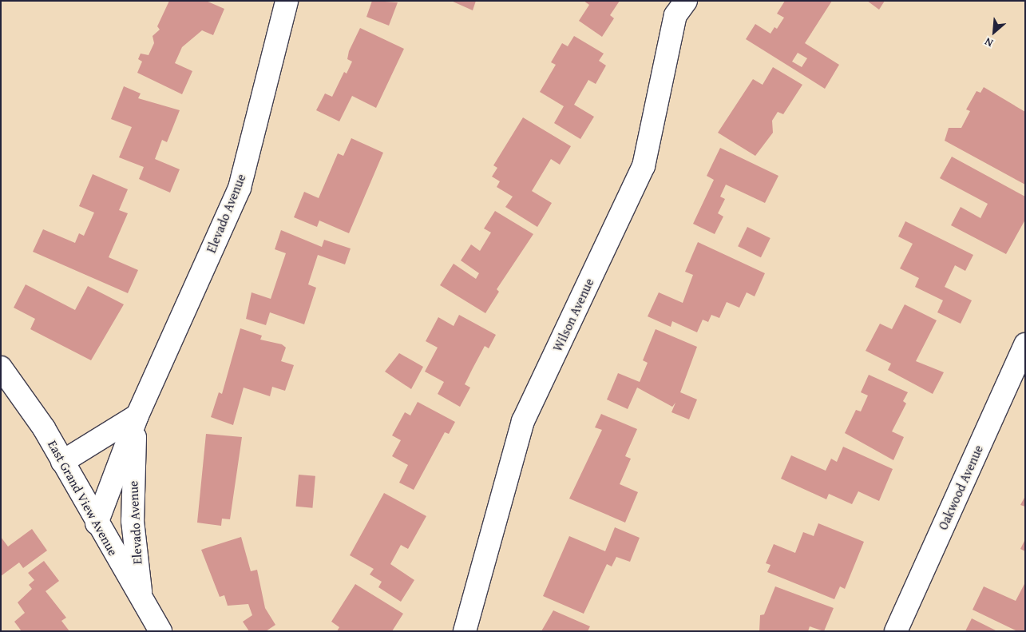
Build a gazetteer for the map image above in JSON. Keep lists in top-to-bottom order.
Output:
{
  "streets": {
    "street": [
      "Elevado Avenue",
      "Wilson Avenue",
      "Oakwood Avenue",
      "East Grand View Avenue"
    ]
  },
  "crossings": [
    ["Elevado Avenue", "East Grand View Avenue"]
  ],
  "north": "bottom left"
}
